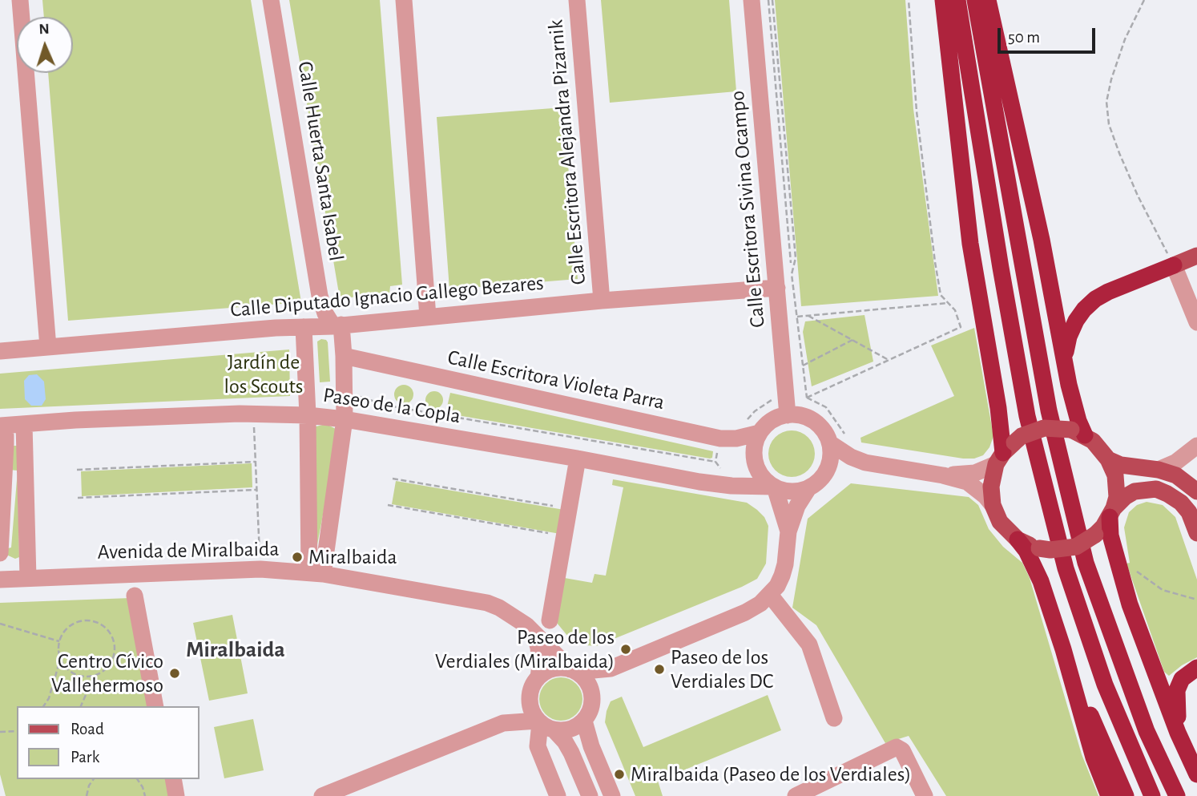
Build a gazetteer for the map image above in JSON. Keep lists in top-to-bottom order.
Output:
{
  "streets": {
    "street": [
      "Calle Escritora Alejandra Pizarnik",
      "Calle Huerta Santa Isabel",
      "Calle Escritora Sivina Ocampo",
      "Calle Diputado Ignacio Gallego Bezares",
      "Calle Escritora Violeta Parra",
      "Paseo de la Copla",
      "Avenida de Miralbaida"
    ]
  },
  "crossings": [
    ["Calle Escritora Alejandra Pizarnik", "Calle Diputado Ignacio Gallego Bezares"],
    ["Calle Huerta Santa Isabel", "Calle Diputado Ignacio Gallego Bezares"],
    ["Calle Huerta Santa Isabel", "Calle Escritora Violeta Parra"],
    ["Calle Huerta Santa Isabel", "Paseo de la Copla"],
    ["Calle Huerta Santa Isabel", "Avenida de Miralbaida"],
    ["Calle Escritora Sivina Ocampo", "Calle Diputado Ignacio Gallego Bezares"],
    ["Calle Escritora Sivina Ocampo", "Calle Escritora Violeta Parra"],
    ["Calle Escritora Sivina Ocampo", "Paseo de la Copla"],
    ["Calle Escritora Violeta Parra", "Paseo de la Copla"]
  ],
  "districts": ["Miralbaida"],
  "parks": ["Jardín de los Scouts"],
  "places": [
    "Miralbaida",
    "Paseo de los Verdiales (Miralbaida)",
    "Paseo de los Verdiales DC",
    "Centro Cívico Vallehermoso",
    "Miralbaida (Paseo de los Verdiales)"
  ],
  "legend": ["Road", "Park"],
  "scale_bar": "50 m",
  "north": "top"
}
